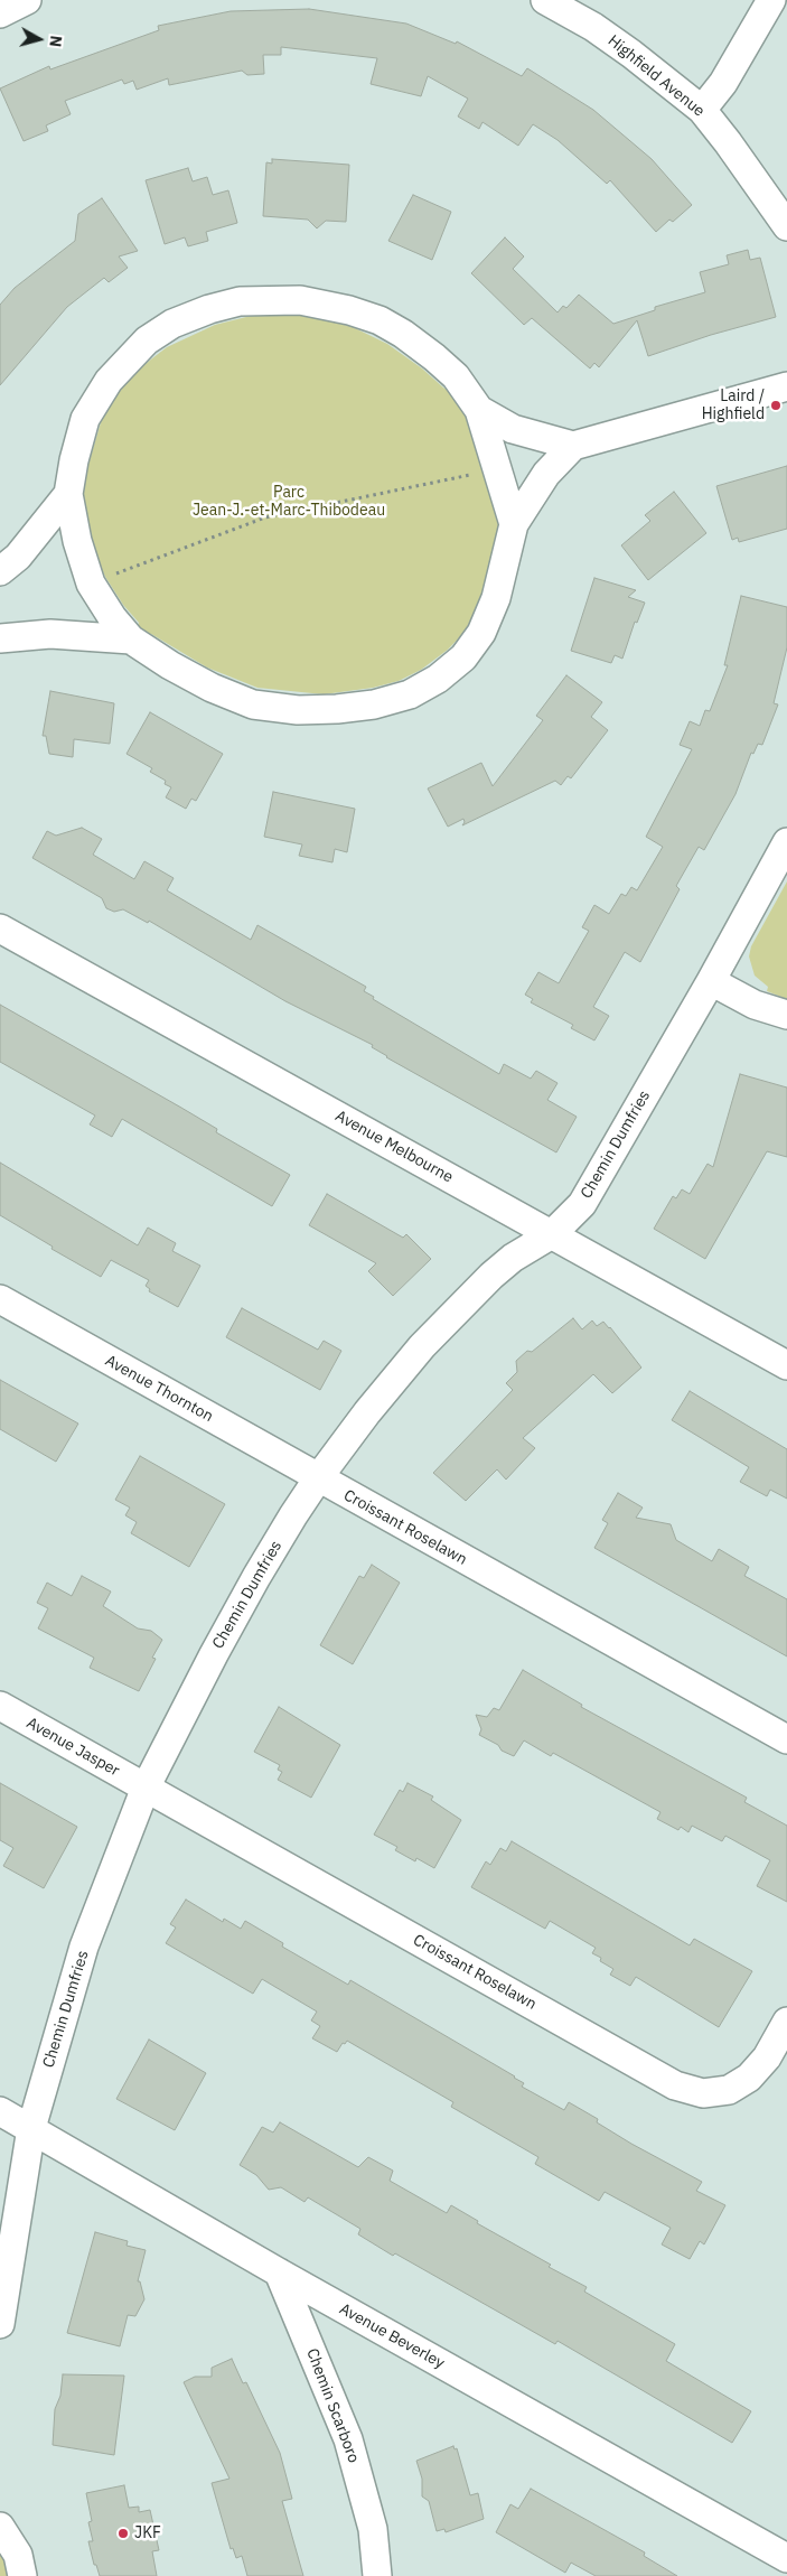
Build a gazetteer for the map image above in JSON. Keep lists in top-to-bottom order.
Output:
{
  "streets": {
    "street": [
      "Highfield Avenue",
      "Chemin Dumfries",
      "Avenue Melbourne",
      "Avenue Thornton",
      "Croissant Roselawn",
      "Avenue Jasper",
      "Avenue Beverley",
      "Chemin Scarboro"
    ]
  },
  "crossings": [
    ["Chemin Dumfries", "Avenue Melbourne"],
    ["Chemin Dumfries", "Avenue Thornton"],
    ["Chemin Dumfries", "Croissant Roselawn"],
    ["Chemin Dumfries", "Avenue Jasper"],
    ["Chemin Dumfries", "Avenue Beverley"],
    ["Avenue Thornton", "Croissant Roselawn"],
    ["Croissant Roselawn", "Avenue Jasper"],
    ["Avenue Beverley", "Chemin Scarboro"]
  ],
  "parks": ["Parc Jean-J.-et-Marc-Thibodeau"],
  "places": ["Laird / Highfield", "JKF"],
  "north": "right"
}
